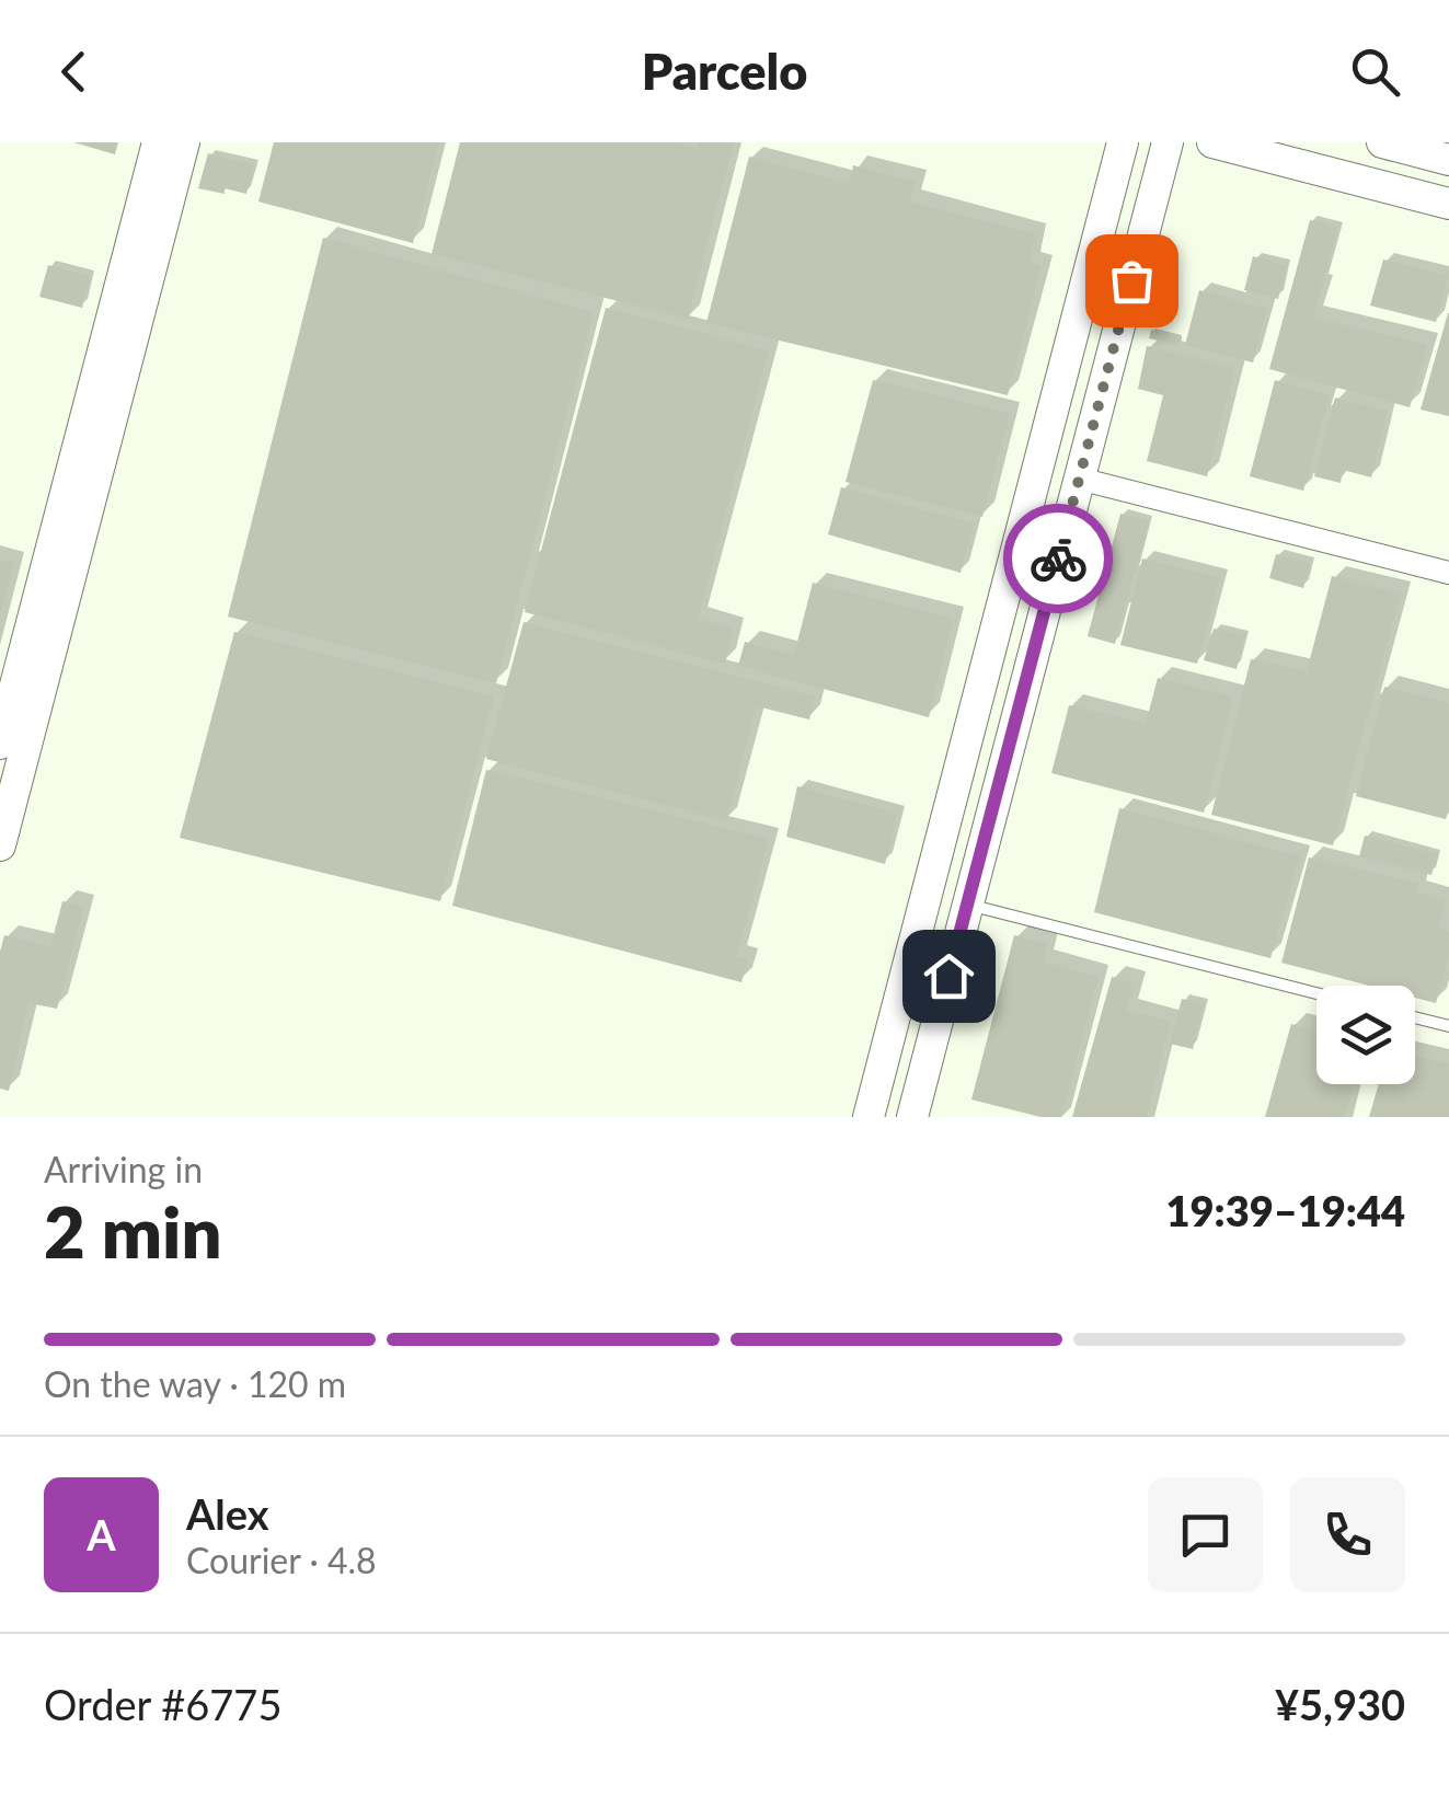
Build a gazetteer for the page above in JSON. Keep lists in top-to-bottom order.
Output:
{
  "page": {
    "header": "Parcelo",
    "heading": ["2 min", "Arriving in", "19:39–19:44"],
    "panel": [
      "Alex",
      "Courier · 4.8",
      "Order #6775",
      "¥5,930"
    ],
    "bar": "On the way · 120 m",
    "round": "A"
  }
}
